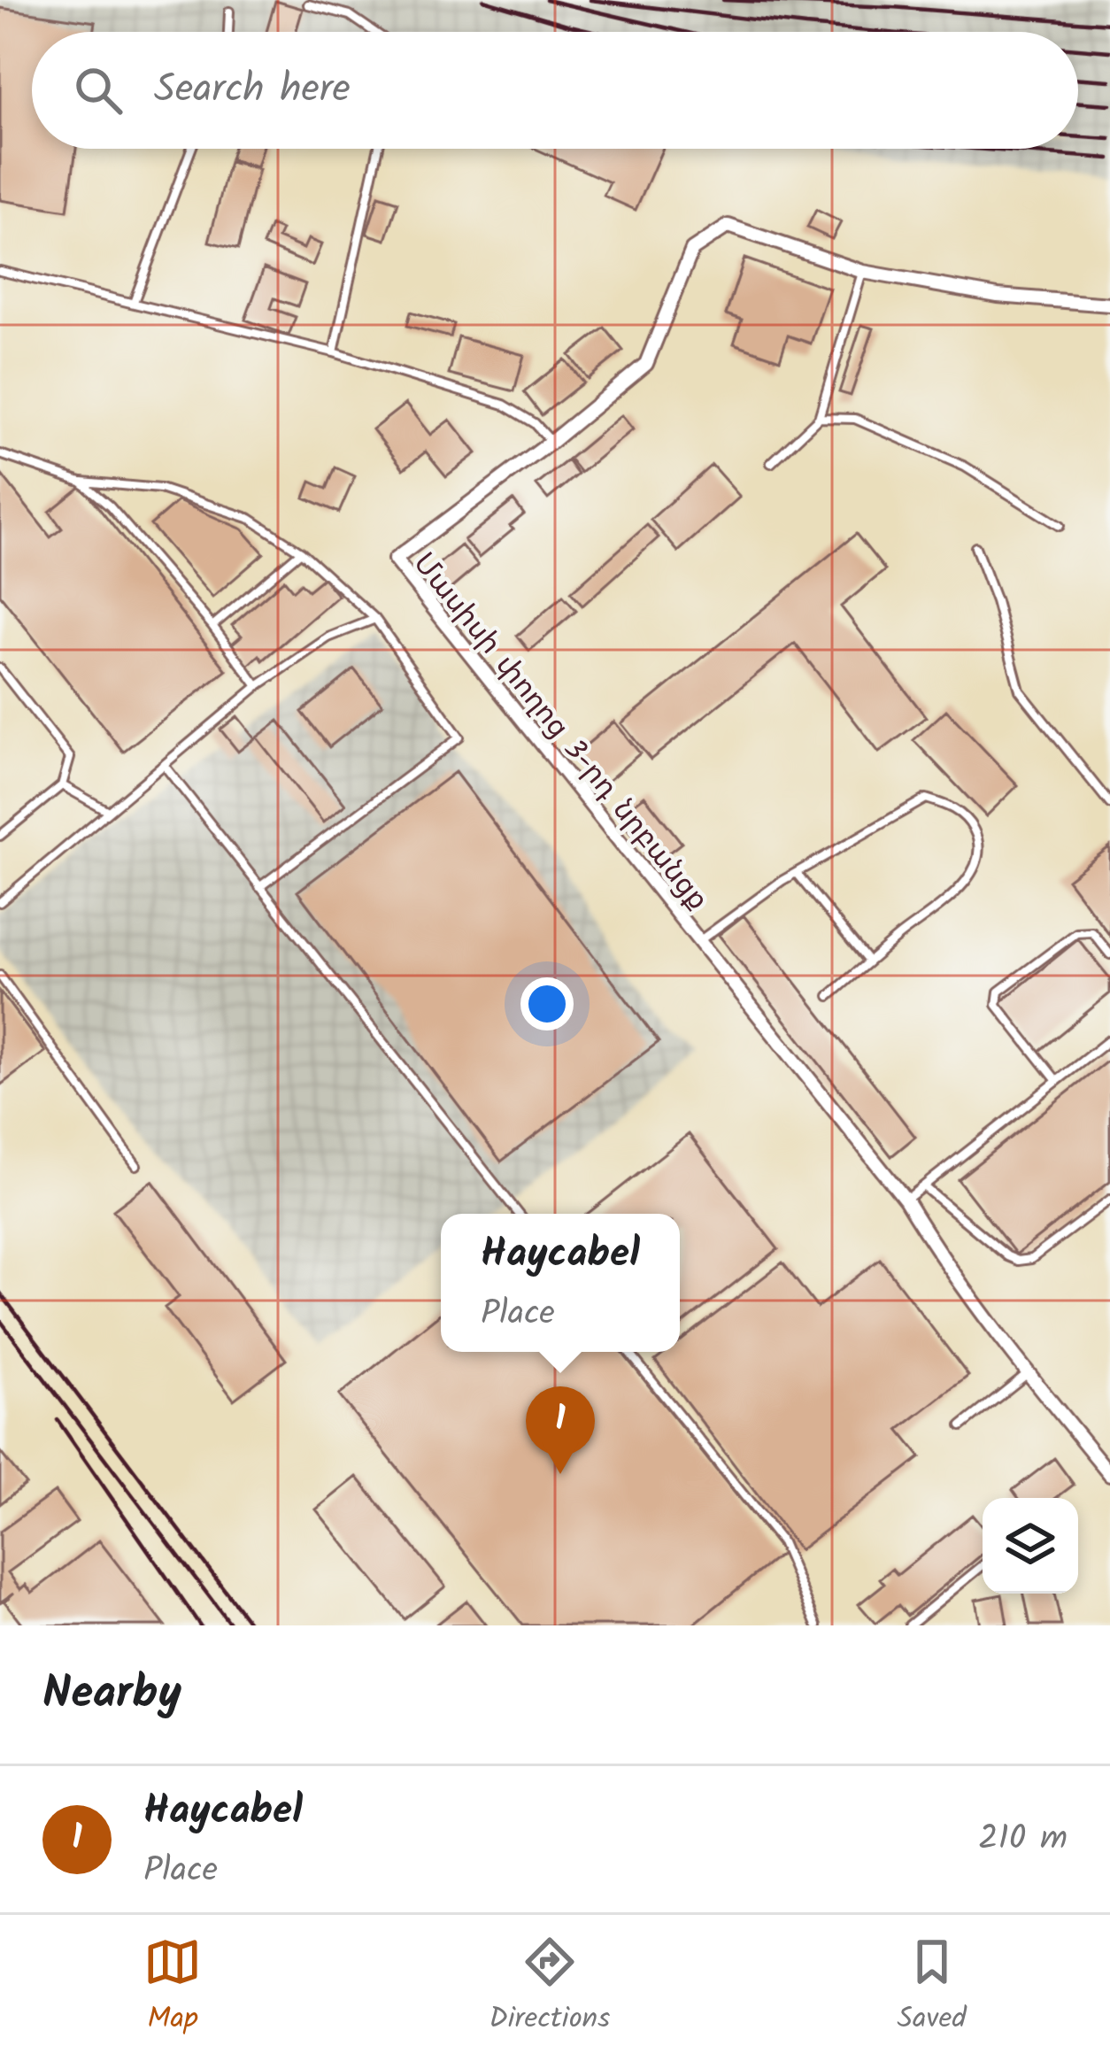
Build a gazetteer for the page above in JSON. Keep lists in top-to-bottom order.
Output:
{
  "streets": {
    "street": ["Մասիսի փողոց 3-րդ նրբանցք"]
  },
  "page": {
    "search": "Search here",
    "popup": ["Haycabel", "Place"],
    "pins": "1",
    "heading": "Nearby",
    "list": [
      {
        "mark": "1",
        "name": "Haycabel",
        "note": "Place",
        "value": "210 m"
      }
    ],
    "nav": ["Map", "Directions", "Saved"]
  }
}
